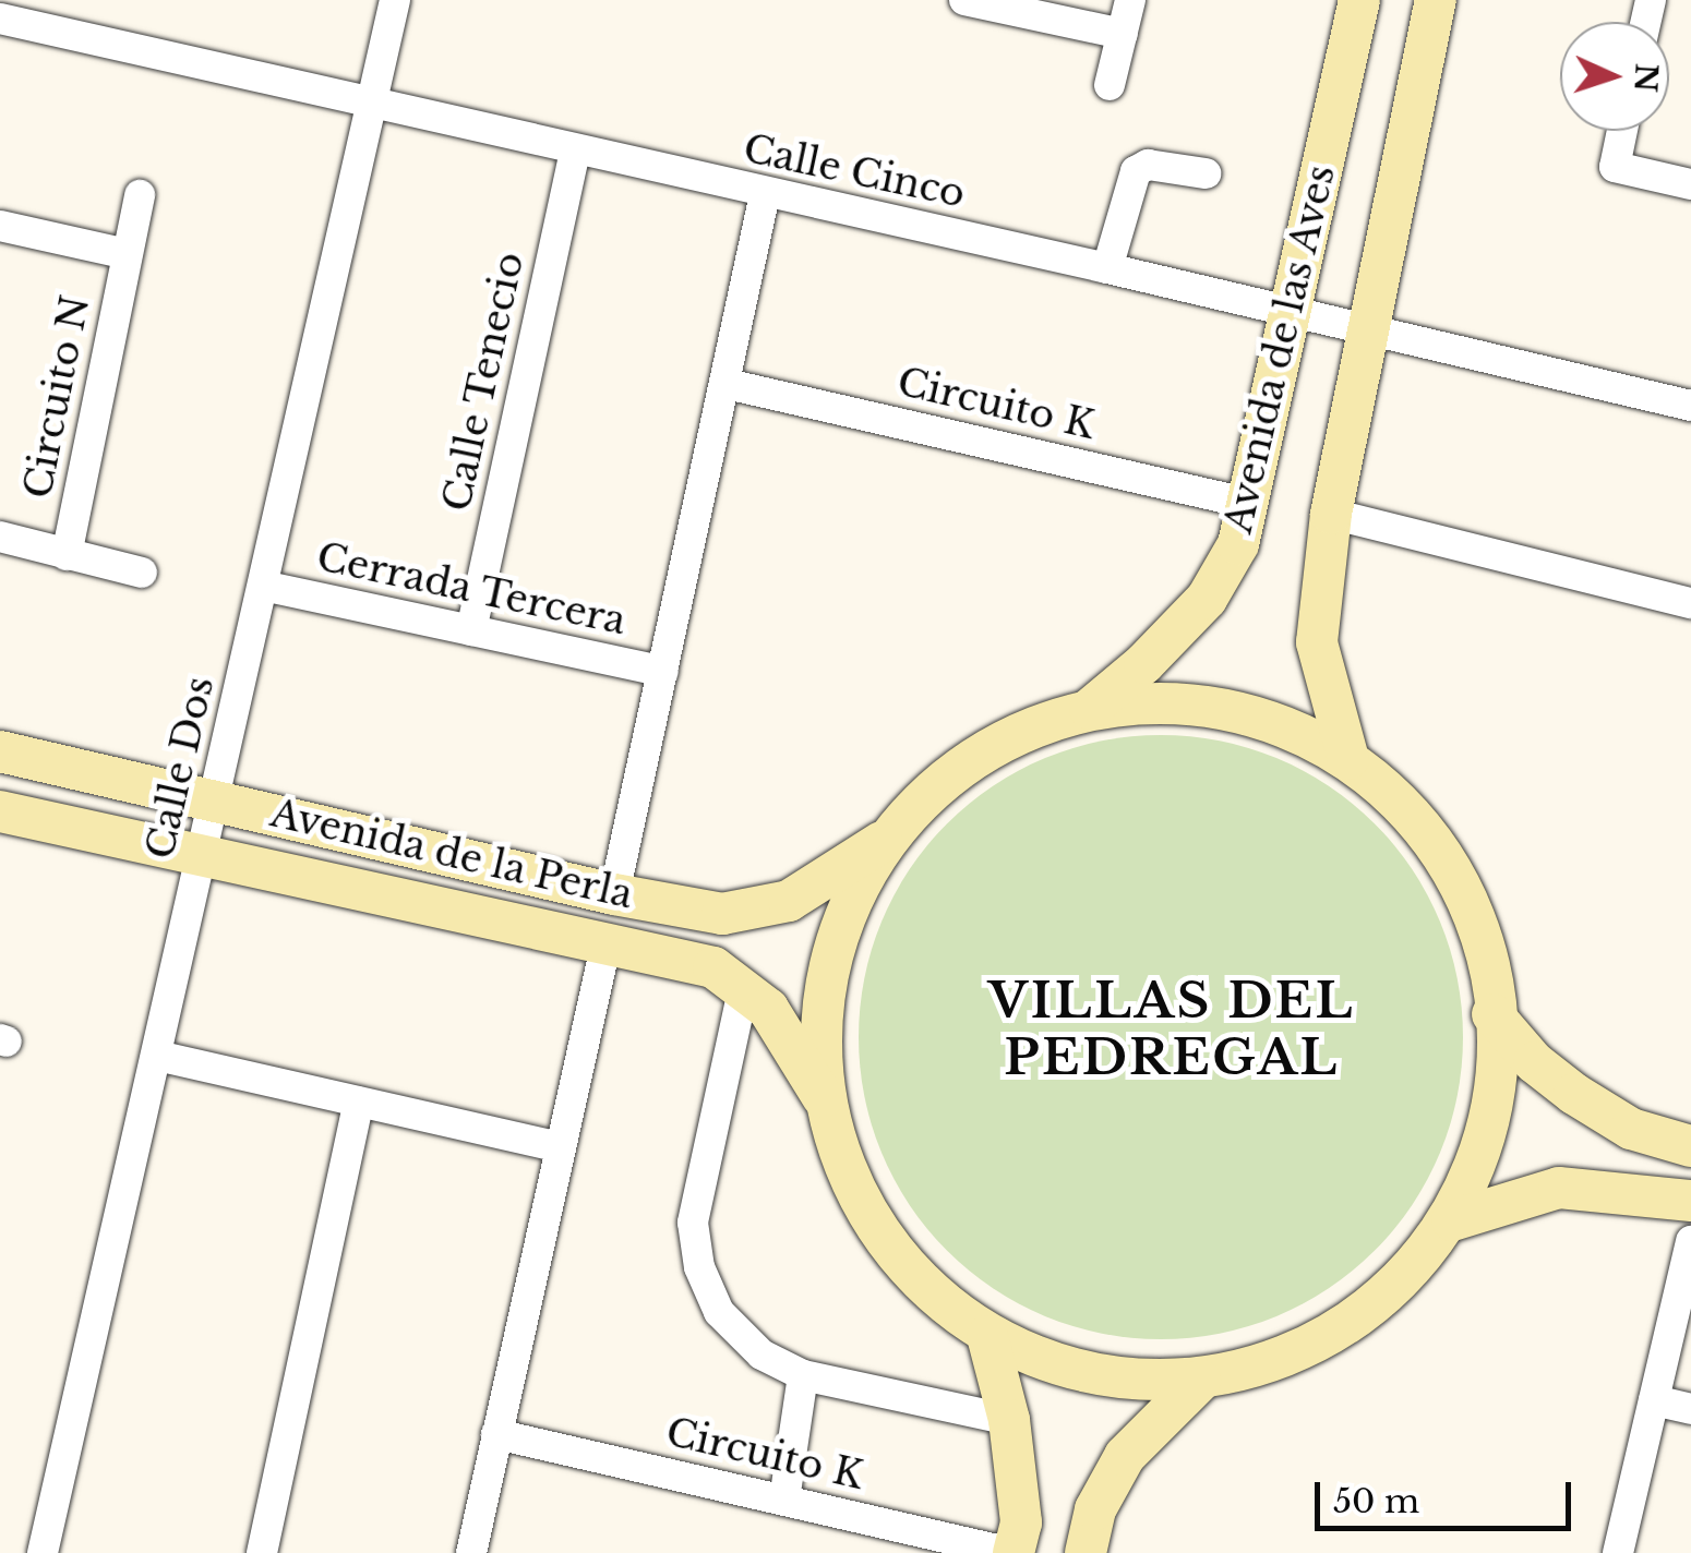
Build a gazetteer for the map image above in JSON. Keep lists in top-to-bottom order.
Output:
{
  "streets": {
    "street": [
      "Calle Cinco",
      "Avenida de las Aves",
      "Calle Tenecio",
      "Circuito N",
      "Circuito K",
      "Cerrada Tercera",
      "Calle Dos",
      "Avenida de la Perla"
    ]
  },
  "crossings": [
    ["Calle Cinco", "Avenida de las Aves"],
    ["Calle Cinco", "Calle Tenecio"],
    ["Calle Cinco", "Calle Dos"],
    ["Avenida de las Aves", "Circuito K"],
    ["Calle Tenecio", "Cerrada Tercera"],
    ["Cerrada Tercera", "Calle Dos"],
    ["Calle Dos", "Avenida de la Perla"]
  ],
  "districts": ["VILLAS DEL PEDREGAL"],
  "scale_bar": "50 m",
  "north": "right"
}
